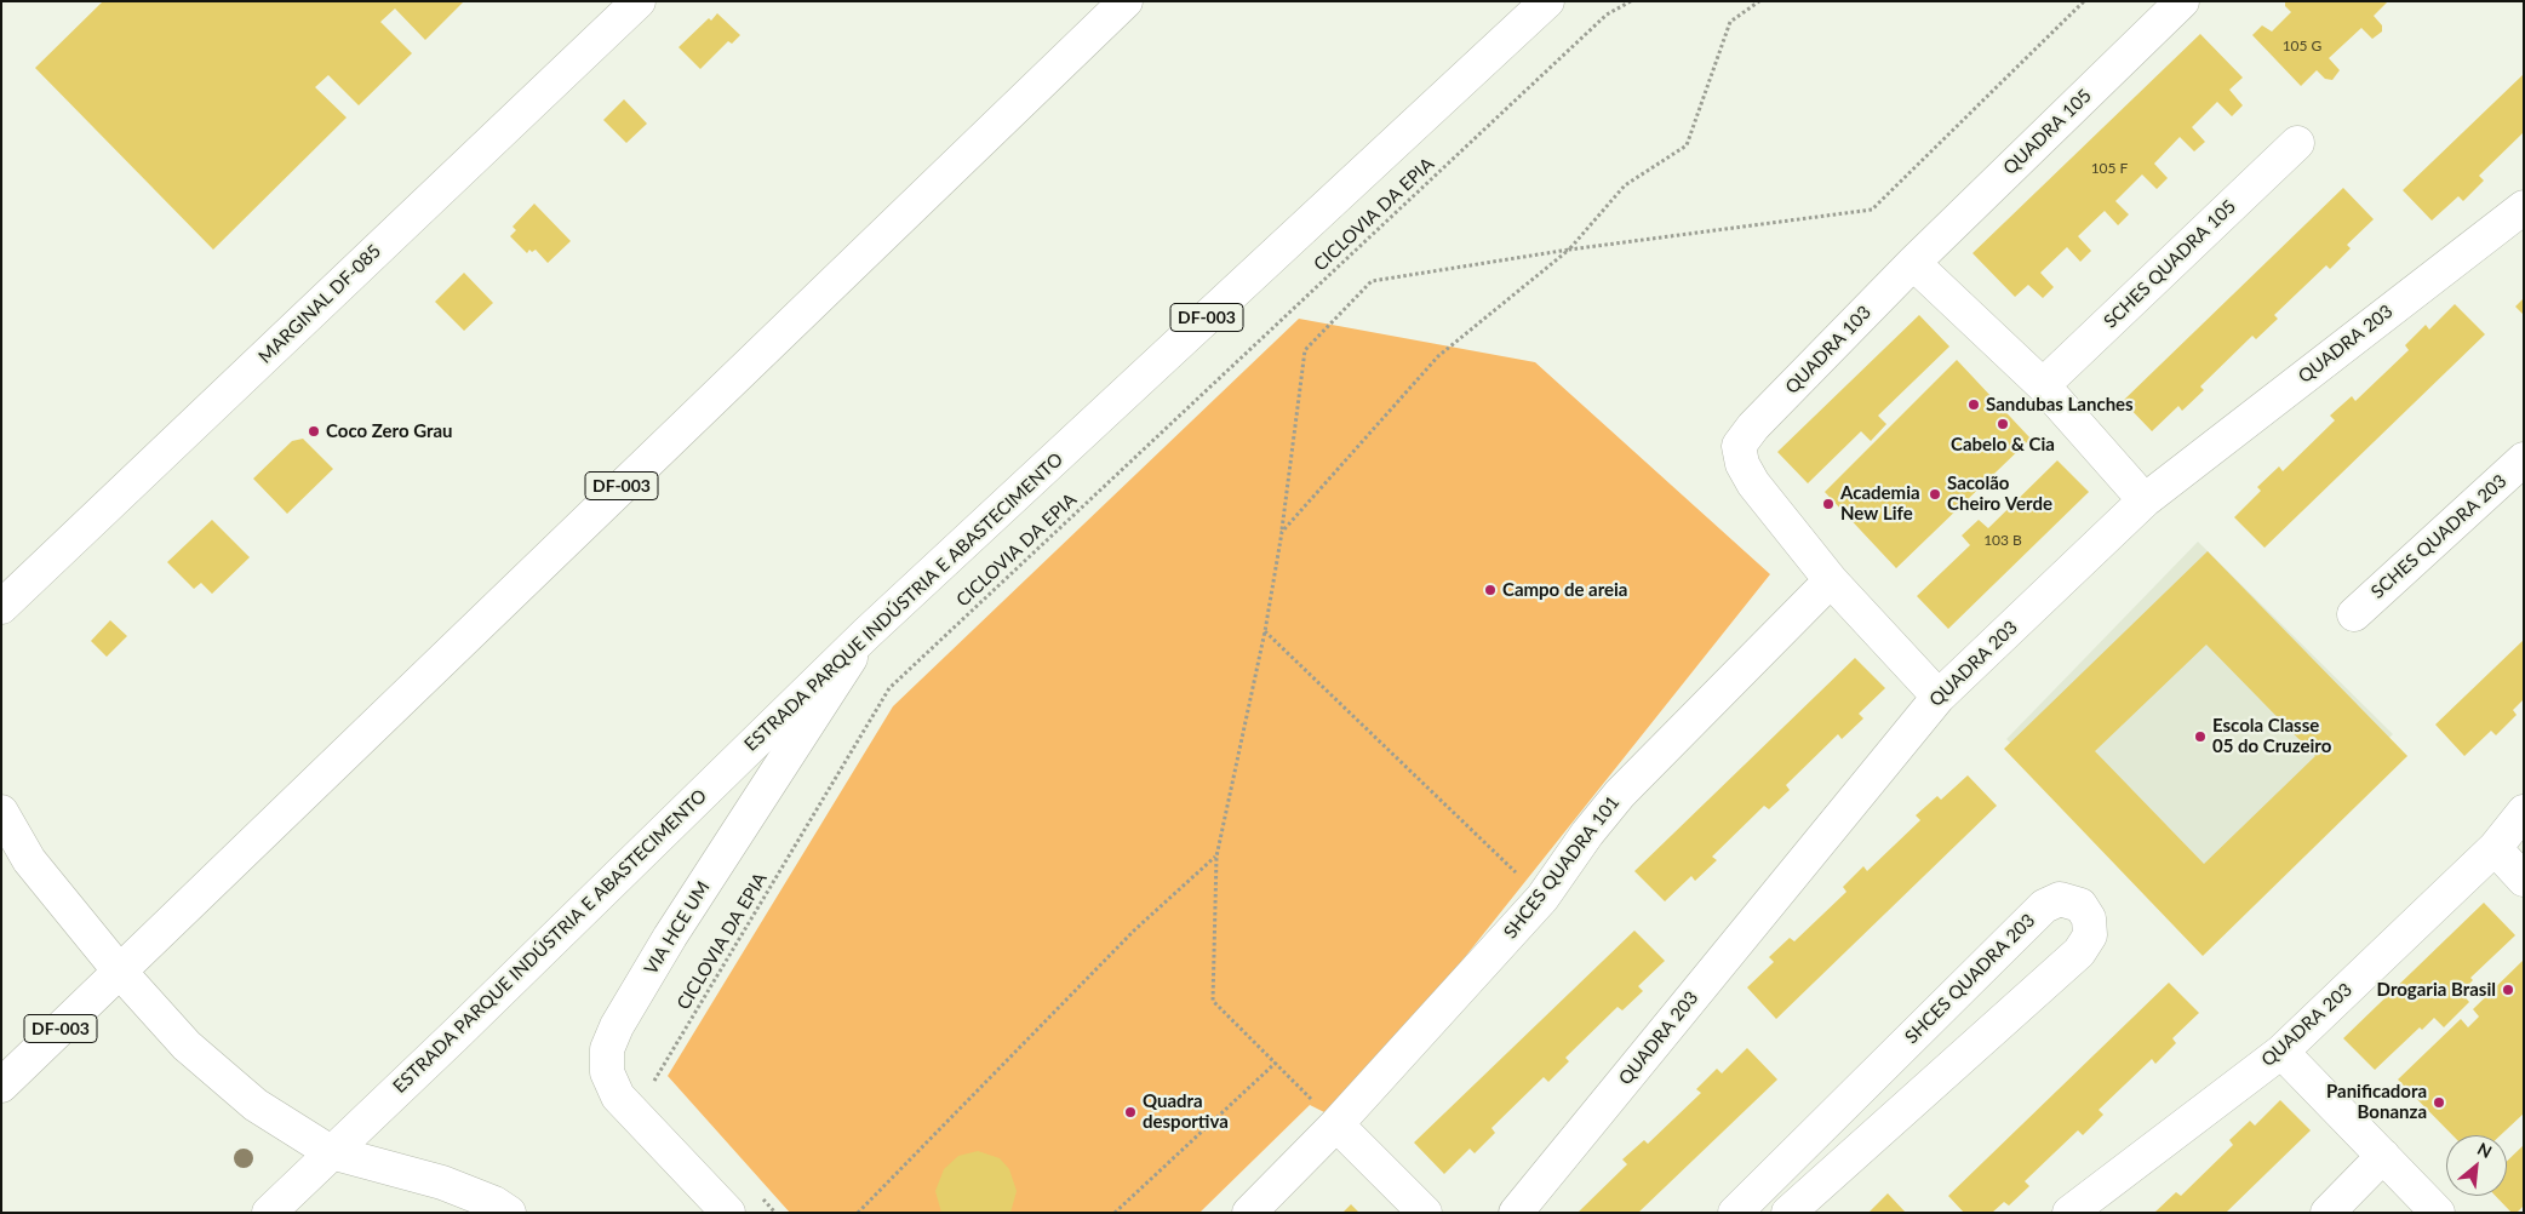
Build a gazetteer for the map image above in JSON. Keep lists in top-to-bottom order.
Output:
{
  "streets": {
    "main road": [
      "QUADRA 105",
      "SCHES QUADRA 105",
      "MARGINAL DF-085",
      "DF-003",
      "QUADRA 203",
      "QUADRA 103",
      "SCHES QUADRA 203",
      "ESTRADA PARQUE INDÚSTRIA E ABASTECIMENTO",
      "SHCES QUADRA 101",
      "VIA HCE UM",
      "SHCES QUADRA 203"
    ],
    "path": ["CICLOVIA DA EPIA"]
  },
  "crossings": [
    ["QUADRA 105", "QUADRA 103"],
    ["QUADRA 203", "QUADRA 103"],
    ["QUADRA 103", "SHCES QUADRA 101"],
    ["ESTRADA PARQUE INDÚSTRIA E ABASTECIMENTO", "VIA HCE UM"]
  ],
  "places": [
    "Sandubas Lanches",
    "Cabelo & Cia",
    "Coco Zero Grau",
    "Sacolão Cheiro Verde",
    "Academia New Life",
    "Campo de areia",
    "Escola Classe 05 do Cruzeiro",
    "Drogaria Brasil",
    "Panificadora Bonanza",
    "Quadra desportiva"
  ],
  "house_numbers": ["105 G", "105 F", "103 B"],
  "north": "top right"
}
